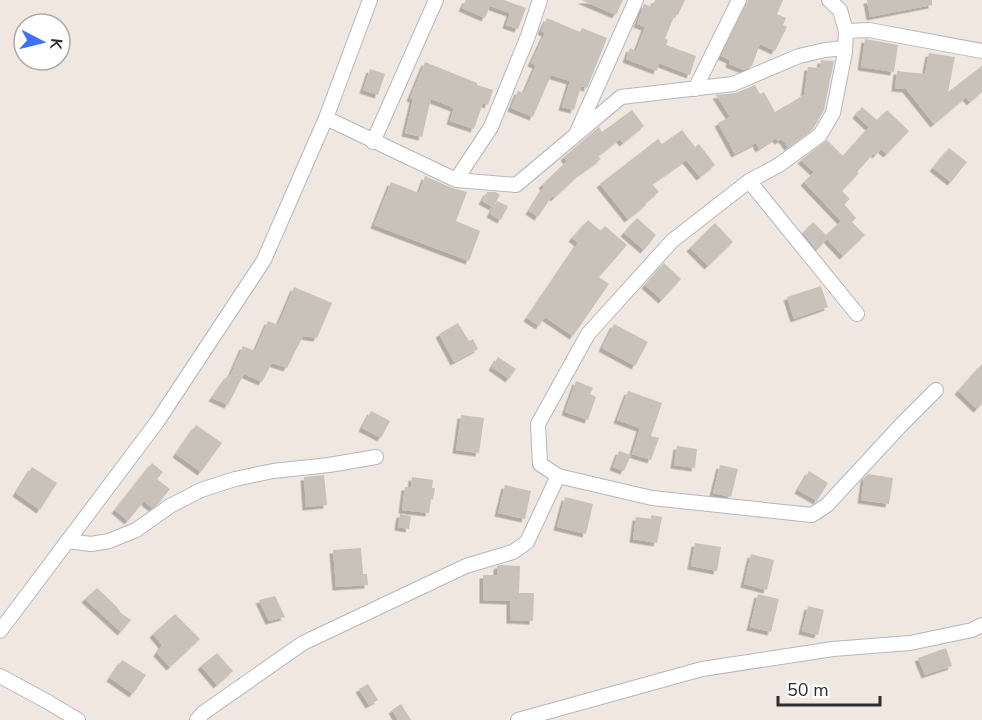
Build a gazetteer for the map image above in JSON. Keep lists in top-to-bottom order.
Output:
{
  "scale_bar": "50 m",
  "north": "right"
}
